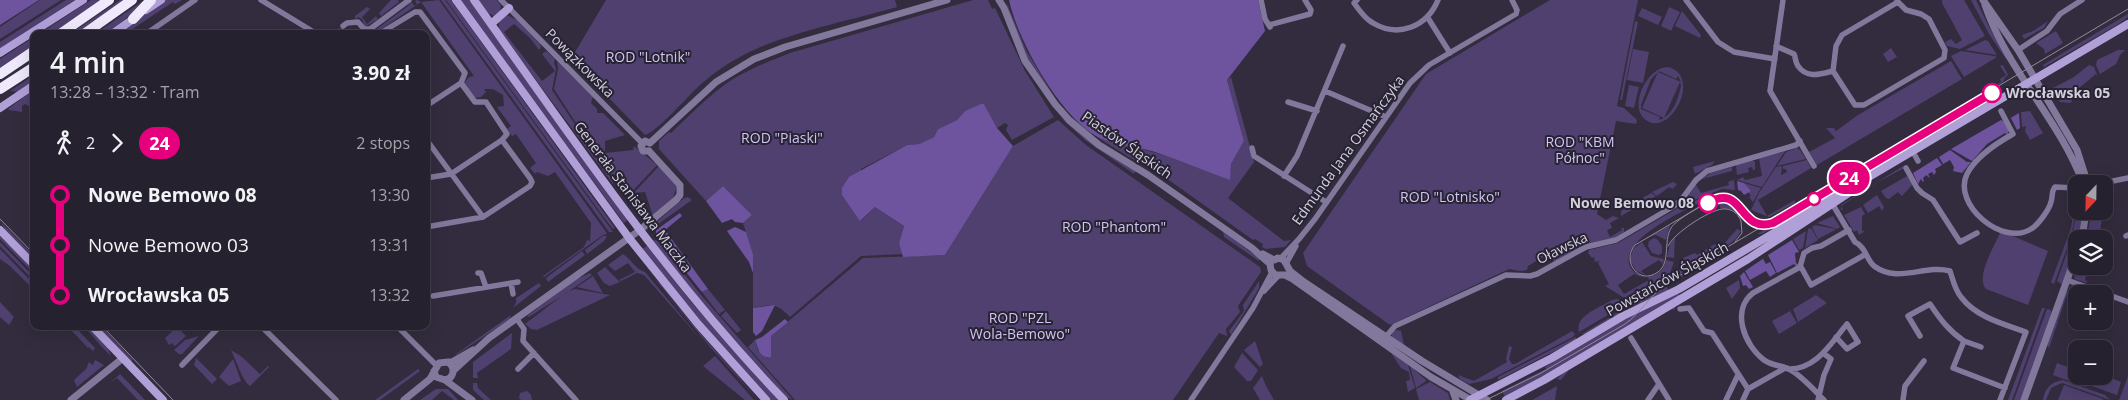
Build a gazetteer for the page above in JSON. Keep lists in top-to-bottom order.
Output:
{
  "streets": {
    "main road": ["Generała Stanisława Maczka", "Powstańców Śląskich"],
    "street": [
      "Powązkowska",
      "Piastów Śląskich",
      "Edmunda Jana Osmańczyka",
      "Oławska"
    ]
  },
  "crossings": [
    ["Piastów Śląskich", "Edmunda Jana Osmańczyka"],
    ["Piastów Śląskich", "Oławska"],
    ["Piastów Śląskich", "Powstańców Śląskich"]
  ],
  "parks": [
    "ROD \"Lotnik\"",
    "ROD \"Piaski\"",
    "ROD \"KBM Północ\"",
    "ROD \"Lotnisko\"",
    "ROD \"Phantom\"",
    "ROD \"PZL Wola-Bemowo\""
  ],
  "places": ["Wrocławska 05", "Nowe Bemowo 08"],
  "lines": ["tram line 24"],
  "north": "bottom",
  "page": {
    "on_map": "24",
    "heading": ["4 min", "13:28 – 13:32 · Tram", "3.90 zł"],
    "legs": ["2", "24", "2 stops"],
    "list": [
      {
        "name": "Nowe Bemowo 08",
        "value": "13:30"
      },
      {
        "name": "Nowe Bemowo 03",
        "value": "13:31"
      },
      {
        "name": "Wrocławska 05",
        "value": "13:32"
      }
    ],
    "map_buttons": ["+", "−"]
  }
}
